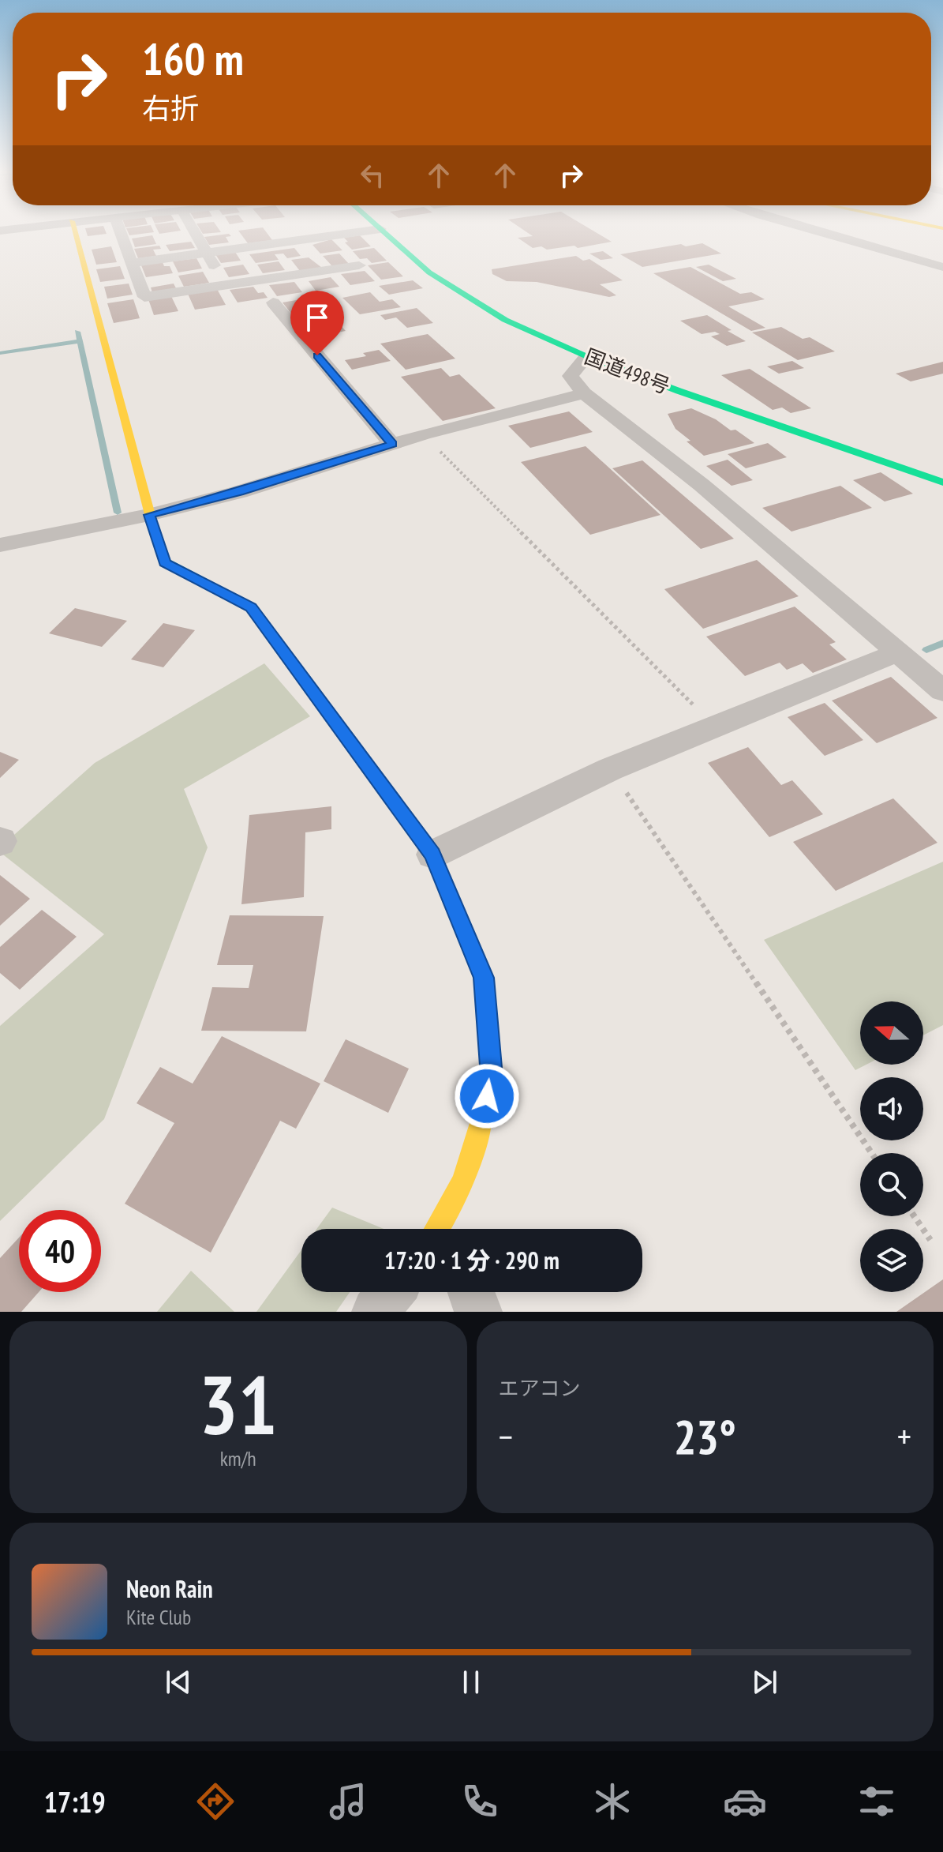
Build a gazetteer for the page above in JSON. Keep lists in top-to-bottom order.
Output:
{
  "streets": {
    "main road": ["国道498号"]
  },
  "north": "left",
  "page": {
    "turn": ["160 m", "右折"],
    "limit": "40",
    "trip": "17:20 · 1 分 · 290 m",
    "tile": [
      ["31", "km/h"],
      "エアコン"
    ],
    "heat": ["−", "23°", "+"],
    "song": ["Neon Rain", "Kite Club"],
    "tabs": "17:19"
  }
}
